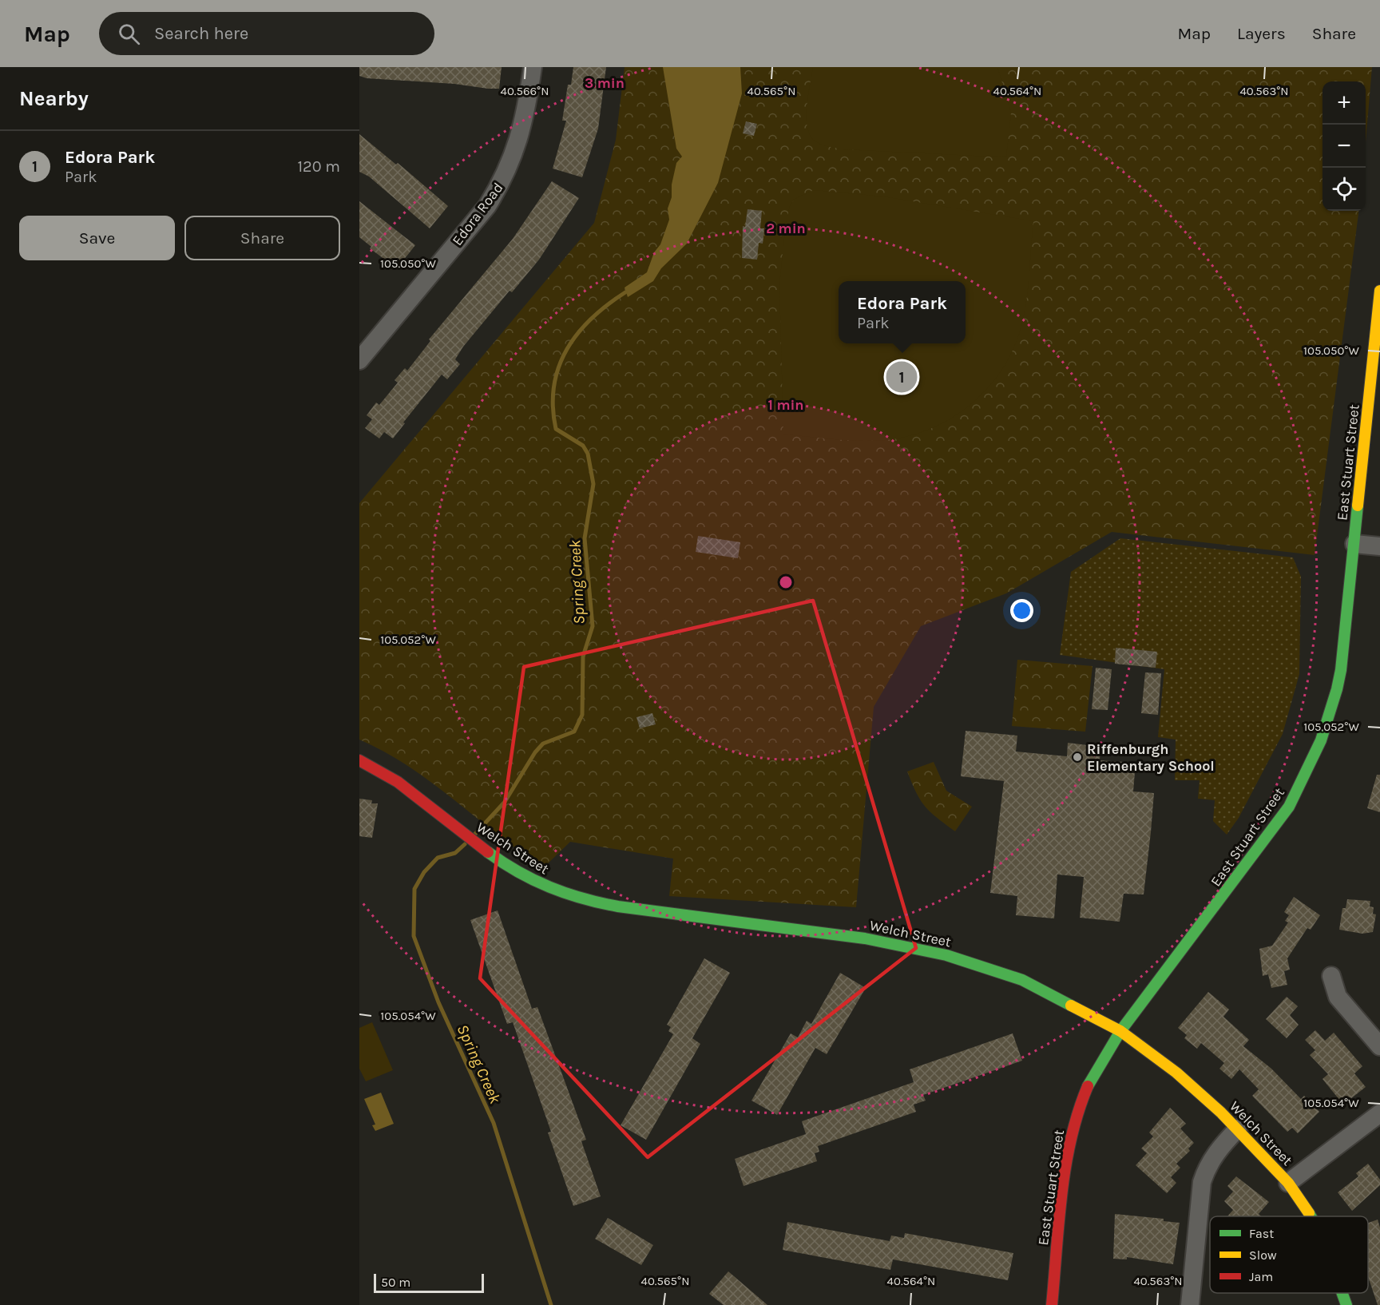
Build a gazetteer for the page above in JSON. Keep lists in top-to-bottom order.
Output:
{
  "streets": {
    "street": ["Edora Road", "East Stuart Street", "Welch Street"]
  },
  "crossings": [
    ["East Stuart Street", "Welch Street"]
  ],
  "water": ["Spring Creek"],
  "places": ["Riffenburgh Elementary School"],
  "legend": ["Fast", "Slow", "Jam"],
  "scale_bar": "50 m",
  "page": {
    "header": "Map",
    "search": "Search here",
    "nav": ["Map", "Layers", "Share"],
    "heading": "Nearby",
    "map_buttons": ["+", "−"],
    "list": [
      {
        "mark": "1",
        "name": "Edora Park",
        "note": "Park",
        "value": "120 m"
      }
    ],
    "buttons": ["Save", "Share"],
    "popup": ["Edora Park", "Park"],
    "pins": "1",
    "scale": "50 m"
  },
  "coordinates": [
    "40.566°N",
    "40.565°N",
    "40.564°N",
    "40.563°N",
    "105.050°W",
    "105.052°W",
    "105.054°W"
  ],
  "rings": ["3 min", "2 min", "1 min"]
}
